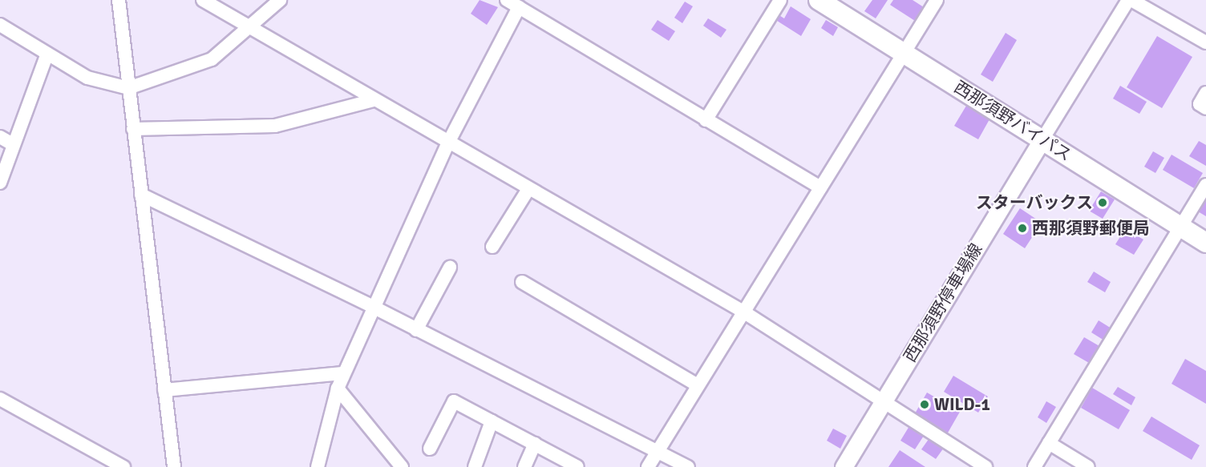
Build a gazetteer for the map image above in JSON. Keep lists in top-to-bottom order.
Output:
{
  "streets": {
    "highway": ["西那須野バイパス"],
    "main road": ["西那須野停車場線"]
  },
  "crossings": [
    ["西那須野バイパス", "西那須野停車場線"]
  ],
  "places": ["スターバックス", "西那須野郵便局", "WILD-1"]
}
